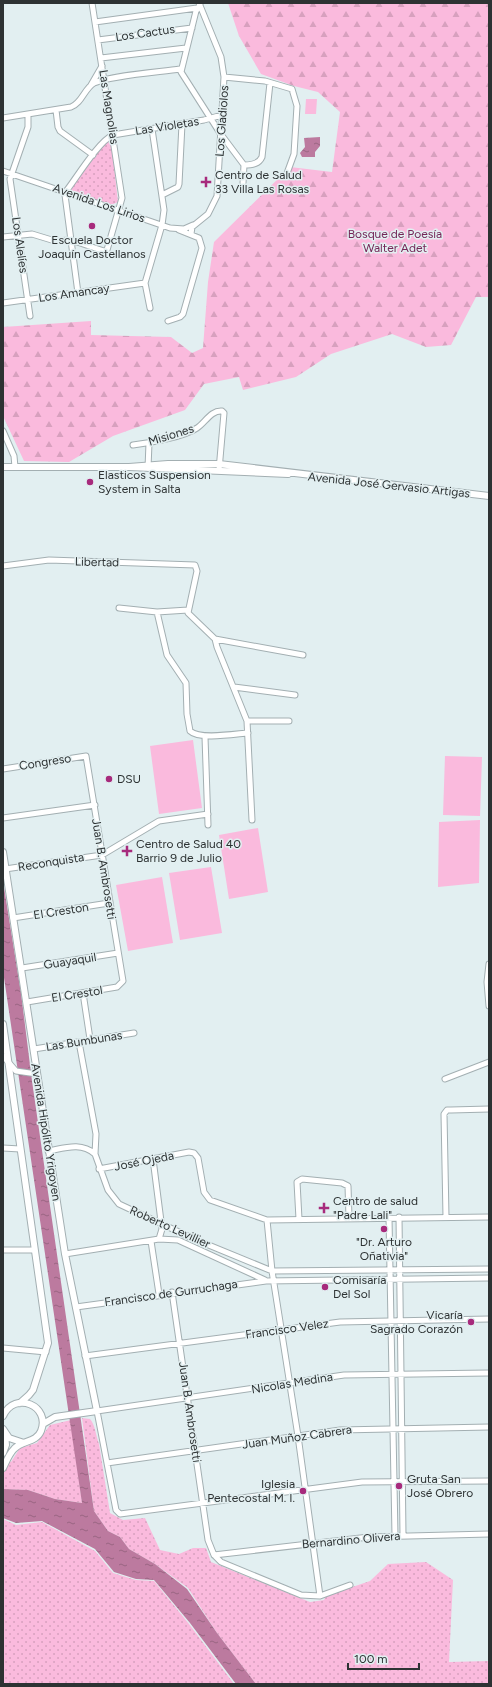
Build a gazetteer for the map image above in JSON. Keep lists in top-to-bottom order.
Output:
{
  "streets": {
    "main road": ["Avenida José Gervasio Artigas", "Avenida Hipólito Yrigoyen"],
    "street": [
      "Los Cactus",
      "Las Magnolias",
      "Los Gladiolos",
      "Las Violetas",
      "Avenida Los Lirios",
      "Los Alelíes",
      "Los Amancay",
      "Misiones",
      "Libertad",
      "Congreso",
      "Reconquista",
      "Juan B. Ambrosetti",
      "El Creston",
      "Guayaquil",
      "El Crestol",
      "Las Bumbunas",
      "José Ojeda",
      "Roberto Levillier",
      "Francisco de Gurruchaga",
      "Francisco Velez",
      "Nicolas Medina",
      "Juan Muñoz Cabrera",
      "Bernardino Olivera"
    ]
  },
  "crossings": [
    ["Los Cactus", "Las Magnolias"],
    ["Las Magnolias", "Las Violetas"],
    ["Las Magnolias", "Avenida Los Lirios"],
    ["Los Gladiolos", "Las Violetas"],
    ["Avenida Los Lirios", "Los Alelíes"],
    ["Los Alelíes", "Los Amancay"],
    ["Misiones", "Avenida José Gervasio Artigas"],
    ["Congreso", "Juan B. Ambrosetti"],
    ["Reconquista", "Juan B. Ambrosetti"],
    ["Reconquista", "Avenida Hipólito Yrigoyen"],
    ["Juan B. Ambrosetti", "El Creston"],
    ["Juan B. Ambrosetti", "Guayaquil"],
    ["Juan B. Ambrosetti", "El Crestol"],
    ["Juan B. Ambrosetti", "Francisco de Gurruchaga"],
    ["Juan B. Ambrosetti", "Francisco Velez"],
    ["Juan B. Ambrosetti", "Nicolas Medina"],
    ["Juan B. Ambrosetti", "Juan Muñoz Cabrera"],
    ["Juan B. Ambrosetti", "Bernardino Olivera"],
    ["El Creston", "Avenida Hipólito Yrigoyen"],
    ["Guayaquil", "Avenida Hipólito Yrigoyen"],
    ["El Crestol", "Avenida Hipólito Yrigoyen"],
    ["Las Bumbunas", "Avenida Hipólito Yrigoyen"],
    ["Las Bumbunas", "Roberto Levillier"],
    ["Avenida Hipólito Yrigoyen", "Francisco de Gurruchaga"],
    ["Avenida Hipólito Yrigoyen", "Francisco Velez"],
    ["Avenida Hipólito Yrigoyen", "Nicolas Medina"],
    ["José Ojeda", "Roberto Levillier"],
    ["Roberto Levillier", "Francisco de Gurruchaga"]
  ],
  "parks": ["Bosque de Poesía Walter Adet"],
  "places": {
    "health": ["Centro de Salud 33 Villa Las Rosas", "Centro de Salud 40 Barrio 9 de Julio", "Centro de salud \"Padre Lali\""],
    "other": [
      "Escuela Doctor Joaquín Castellanos",
      "Elasticos Suspension System in Salta",
      "DSU",
      "\"Dr. Arturo Oñativia\"",
      "Comisaría Del Sol",
      "Vicaría Sagrado Corazón",
      "Gruta San José Obrero",
      "Iglesia Pentecostal M. I."
    ]
  },
  "scale_bar": "100 m"
}
